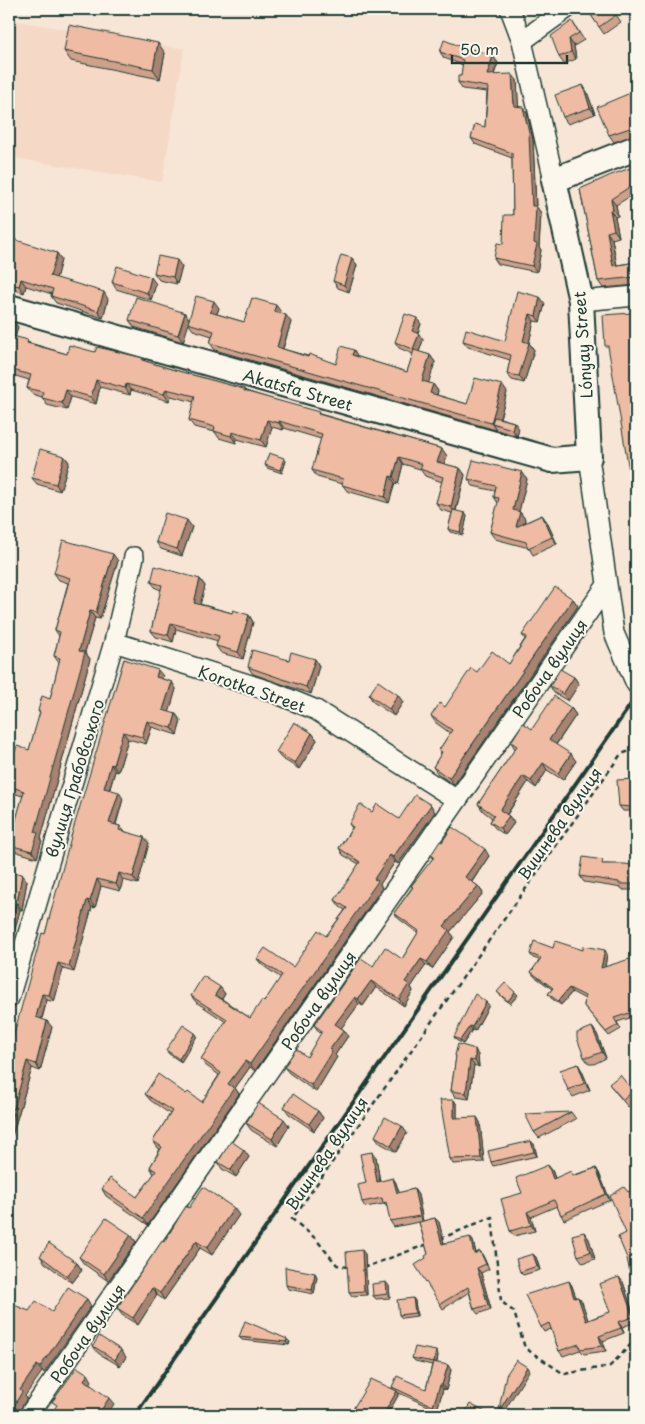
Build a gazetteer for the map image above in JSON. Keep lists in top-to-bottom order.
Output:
{
  "streets": {
    "street": [
      "Lónyay Street",
      "Akatsfa Street",
      "Робоча вулиця",
      "Korotka Street",
      "вулиця Грабовського"
    ],
    "path": ["Вишнева вулиця"]
  },
  "crossings": [
    ["Lónyay Street", "Akatsfa Street"],
    ["Lónyay Street", "Робоча вулиця"],
    ["Робоча вулиця", "Korotka Street"],
    ["Korotka Street", "вулиця Грабовського"]
  ],
  "scale_bar": "50 m"
}
